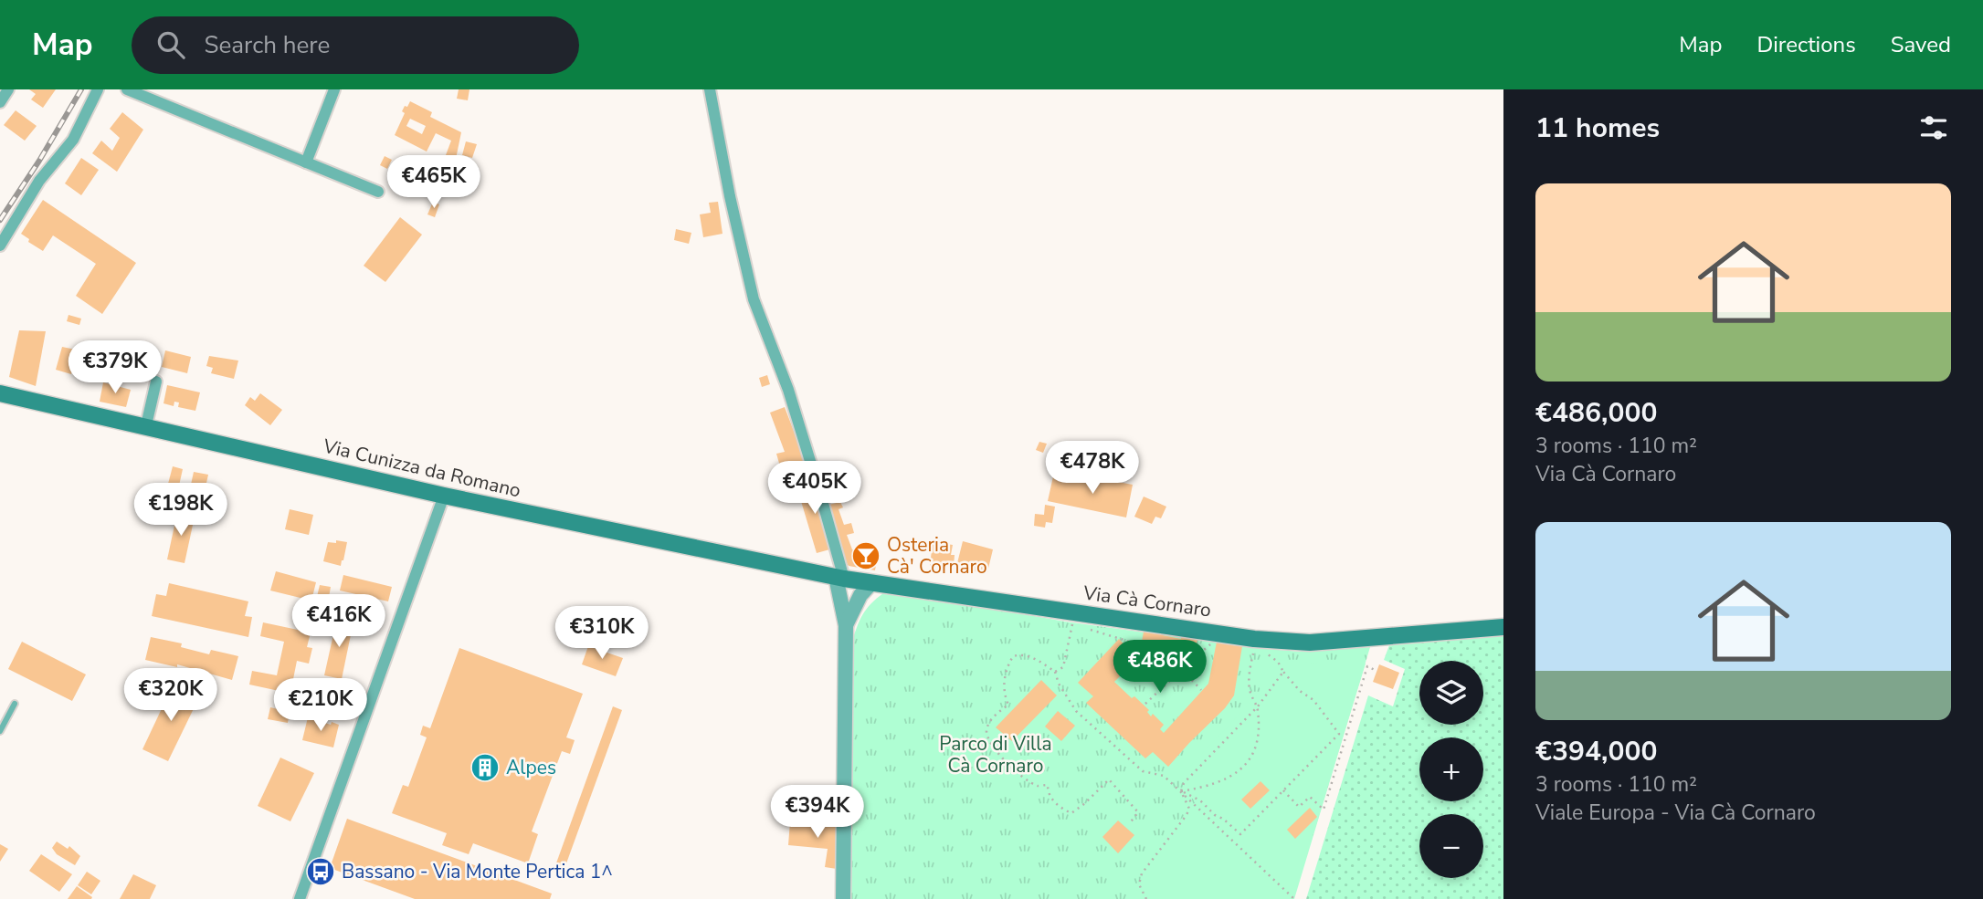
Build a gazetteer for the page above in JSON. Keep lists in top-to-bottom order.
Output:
{
  "streets": {
    "main road": ["Via Cunizza da Romano", "Via Cà Cornaro"]
  },
  "crossings": [
    ["Via Cunizza da Romano", "Via Cà Cornaro"]
  ],
  "parks": ["Parco di Villa Cà Cornaro"],
  "places": {
    "bar": ["Osteria Cà' Cornaro"],
    "building": ["Alpes"],
    "bus stop": ["Bassano - Via Monte Pertica 1^"]
  },
  "page": {
    "header": "Map",
    "search": "Search here",
    "nav": ["Map", "Directions", "Saved"],
    "heading": "11 homes",
    "price": [
      "€465K",
      "€379K",
      "€478K",
      "€405K",
      "€198K",
      "€416K",
      "€310K",
      "€486K",
      "€320K",
      "€210K",
      "€394K"
    ],
    "list": [
      {
        "name": "€486,000",
        "note": "3 rooms · 110 m² · Via Cà Cornaro"
      },
      {
        "name": "€394,000",
        "note": "3 rooms · 110 m² · Viale Europa - Via Cà Cornaro"
      }
    ],
    "map_buttons": ["+", "−"]
  }
}
